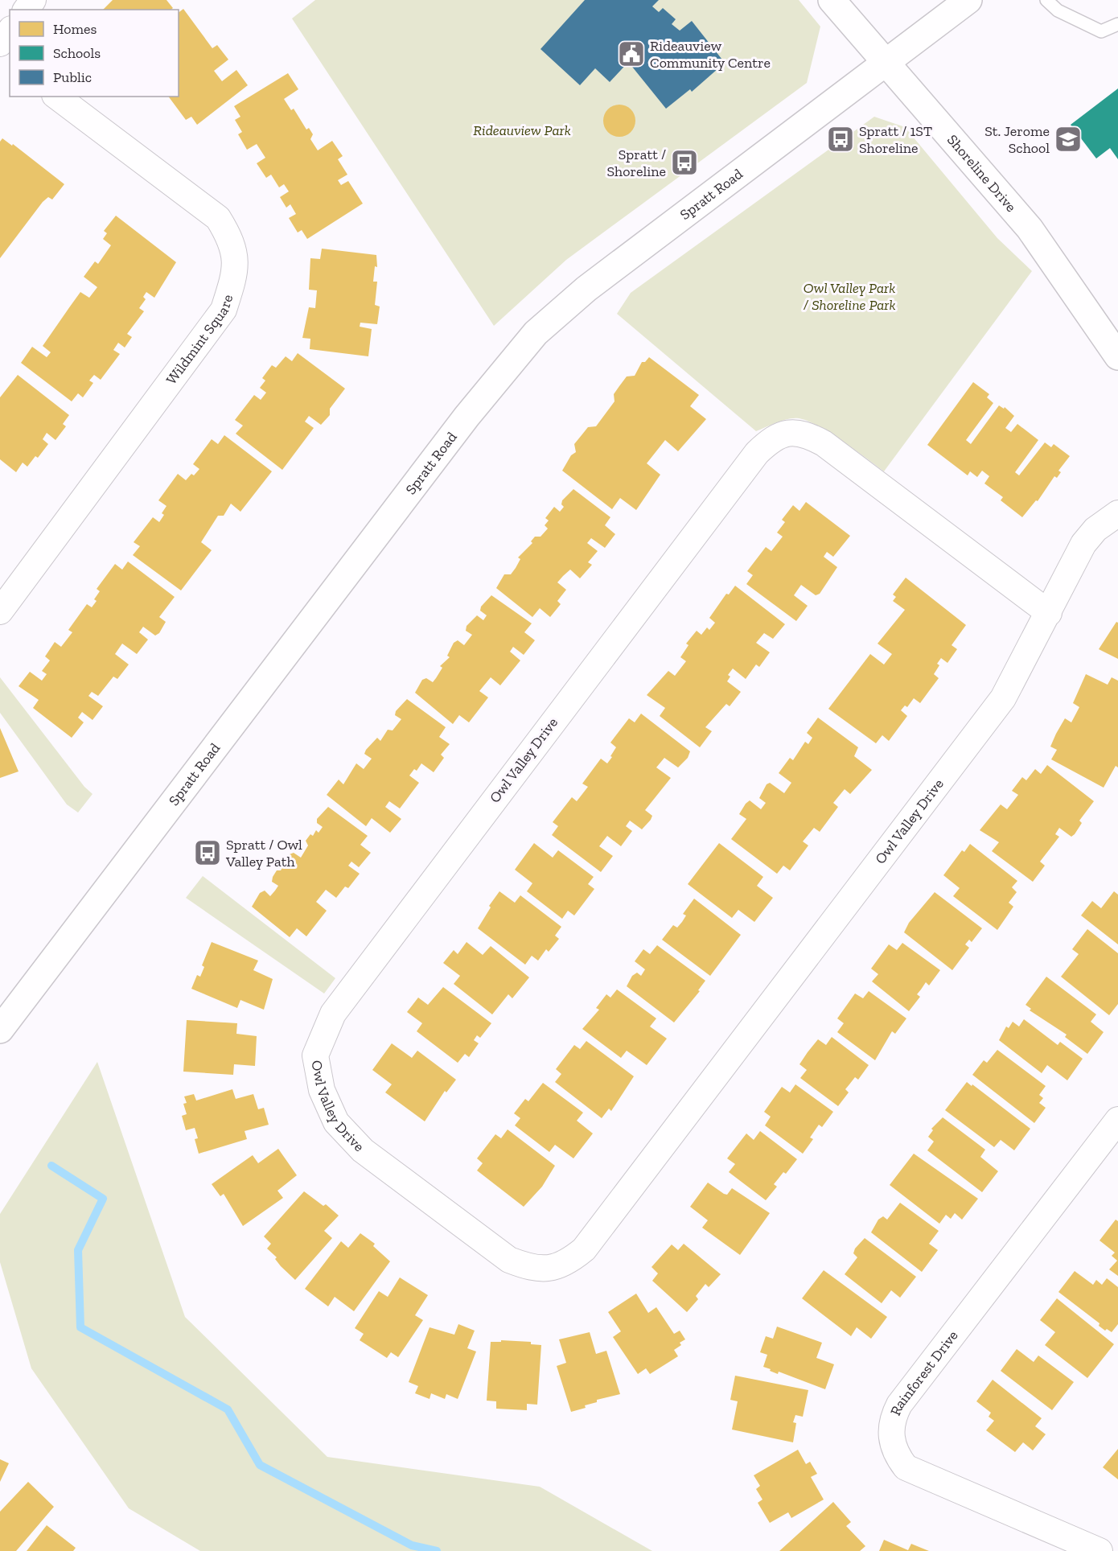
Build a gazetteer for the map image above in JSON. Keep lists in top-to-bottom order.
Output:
{
  "streets": {
    "street": [
      "Shoreline Drive",
      "Spratt Road",
      "Wildmint Square",
      "Owl Valley Drive",
      "Rainforest Drive"
    ]
  },
  "crossings": [
    ["Shoreline Drive", "Spratt Road"]
  ],
  "parks": ["Rideauview Park", "Owl Valley Park / Shoreline Park"],
  "places": {
    "public building": ["Rideauview Community Centre"],
    "bus stop": ["Spratt / 1ST Shoreline", "Spratt / Shoreline", "Spratt / Owl Valley Path"],
    "school or university": ["St. Jerome School"]
  },
  "legend": ["Homes", "Schools", "Public"]
}
